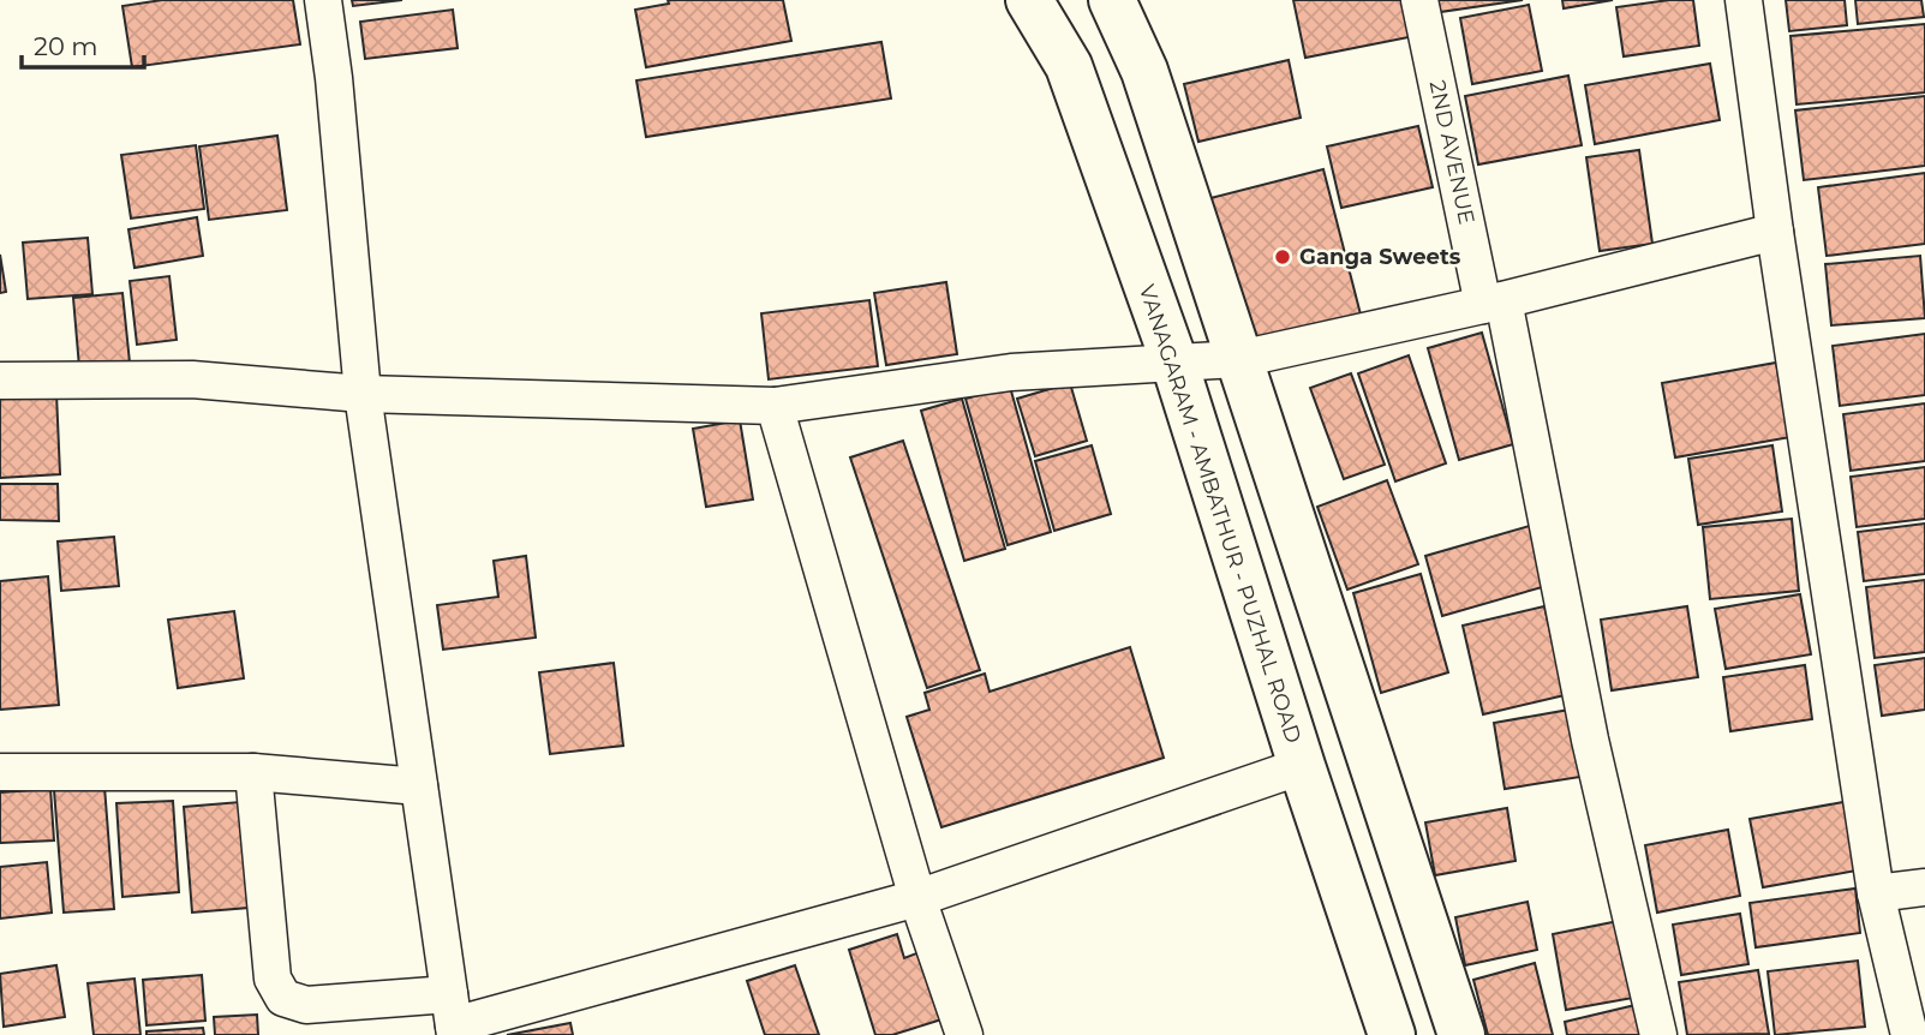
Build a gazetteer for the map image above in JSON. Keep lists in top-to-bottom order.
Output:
{
  "streets": {
    "main road": ["VANAGARAM - AMBATHUR - PUZHAL ROAD"],
    "street": ["2ND AVENUE"]
  },
  "places": ["Ganga Sweets"],
  "scale_bar": "20 m"
}
